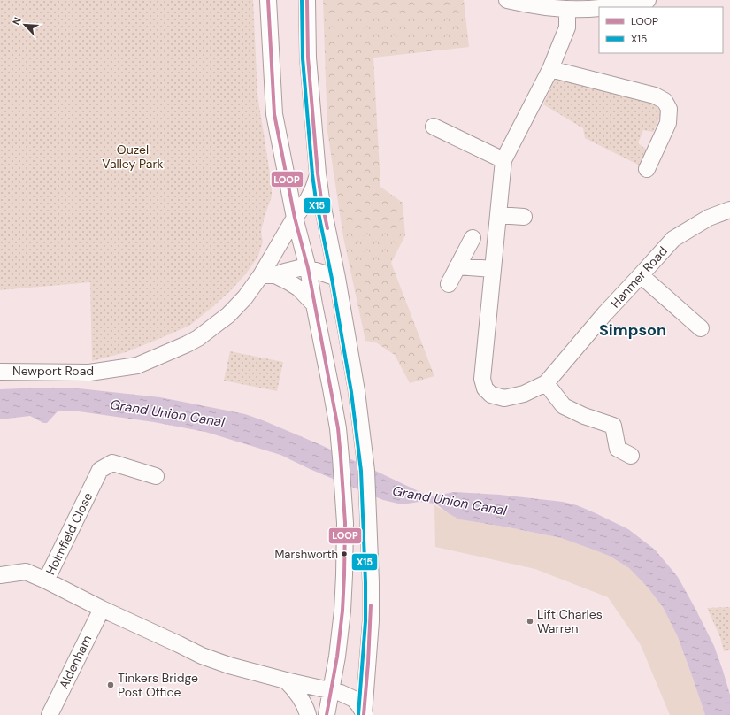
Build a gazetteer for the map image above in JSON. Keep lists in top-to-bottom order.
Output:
{
  "streets": {
    "street": [
      "Hanmer Road",
      "Newport Road",
      "Holmfield Close",
      "Aldenham"
    ]
  },
  "districts": ["Simpson"],
  "water": ["Grand Union Canal"],
  "parks": ["Ouzel Valley Park"],
  "places": ["Marshworth", "Lift Charles Warren", "Tinkers Bridge Post Office"],
  "lines": ["transit line LOOP", "transit line X15"],
  "legend": ["LOOP", "X15"],
  "north": "top left"
}
